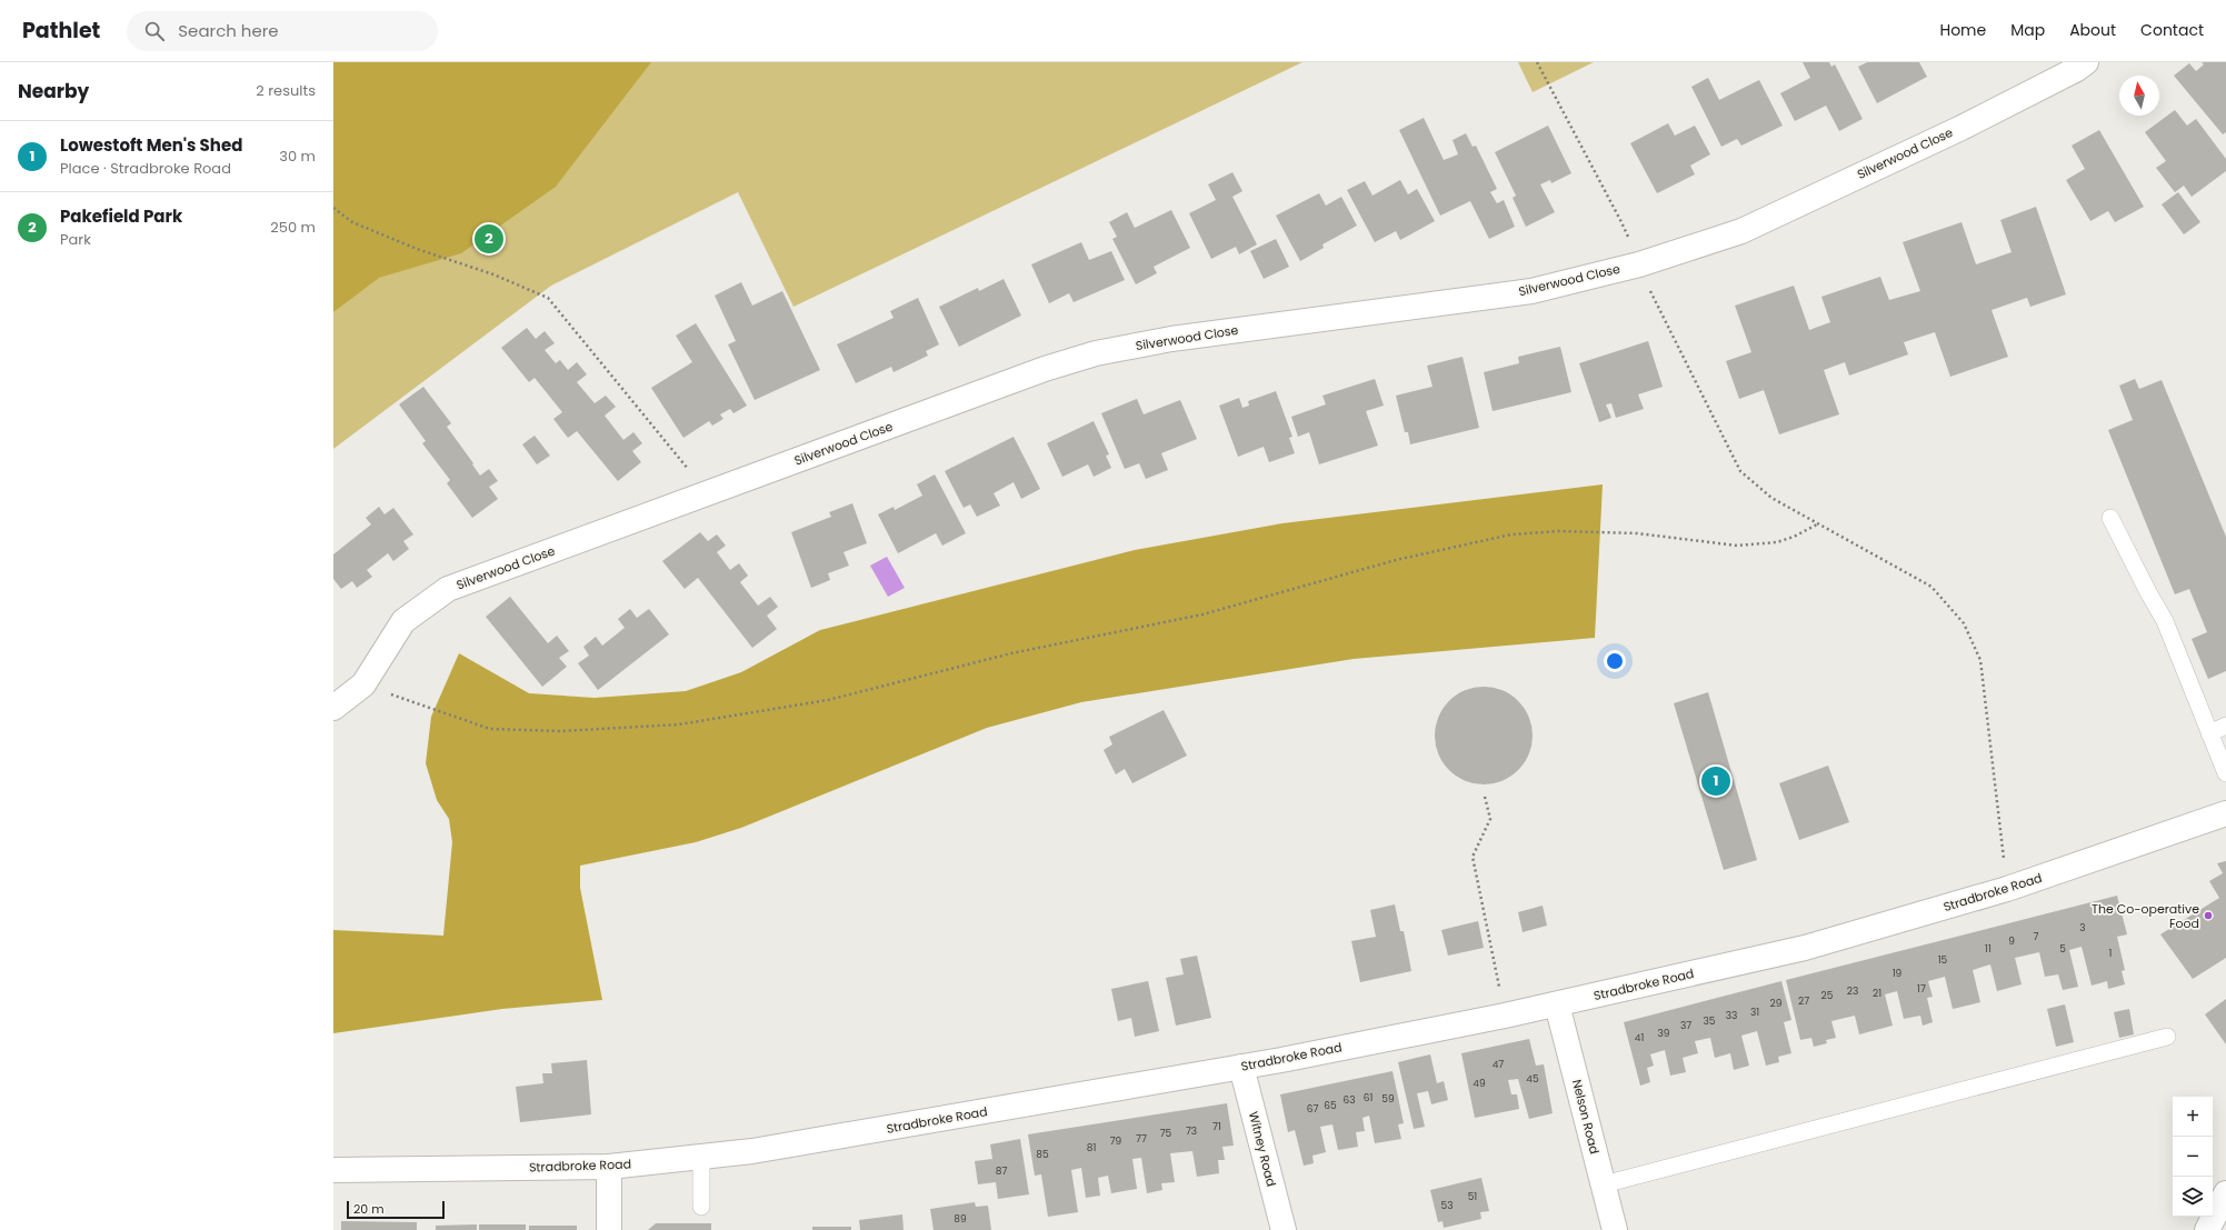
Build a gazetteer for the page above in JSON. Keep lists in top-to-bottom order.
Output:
{
  "streets": {
    "street": [
      "Silverwood Close",
      "Stradbroke Road",
      "Nelson Road",
      "Witney Road"
    ]
  },
  "crossings": [
    ["Stradbroke Road", "Nelson Road"],
    ["Stradbroke Road", "Witney Road"]
  ],
  "places": ["The Co-operative Food"],
  "house_numbers": [
    "3",
    "7",
    "9",
    "11",
    "5",
    "1",
    "15",
    "19",
    "17",
    "23",
    "21",
    "25",
    "27",
    "29",
    "31",
    "33",
    "35",
    "37",
    "39",
    "41",
    "47",
    "45",
    "49",
    "61",
    "59",
    "63",
    "65",
    "67",
    "71",
    "73",
    "75",
    "77",
    "79",
    "81",
    "85",
    "87",
    "51",
    "53",
    "89"
  ],
  "scale_bar": "20 m",
  "north": "top",
  "page": {
    "header": "Pathlet",
    "search": "Search here",
    "nav": [
      "Home",
      "Map",
      "About",
      "Contact"
    ],
    "heading": ["Nearby", "2 results"],
    "list": [
      {
        "mark": "1",
        "name": "Lowestoft Men's Shed",
        "note": "Place · Stradbroke Road",
        "value": "30 m"
      },
      {
        "mark": "2",
        "name": "Pakefield Park",
        "note": "Park",
        "value": "250 m"
      }
    ],
    "pins": ["2", "1"],
    "map_buttons": ["+", "−"],
    "scale": "20 m"
  }
}
